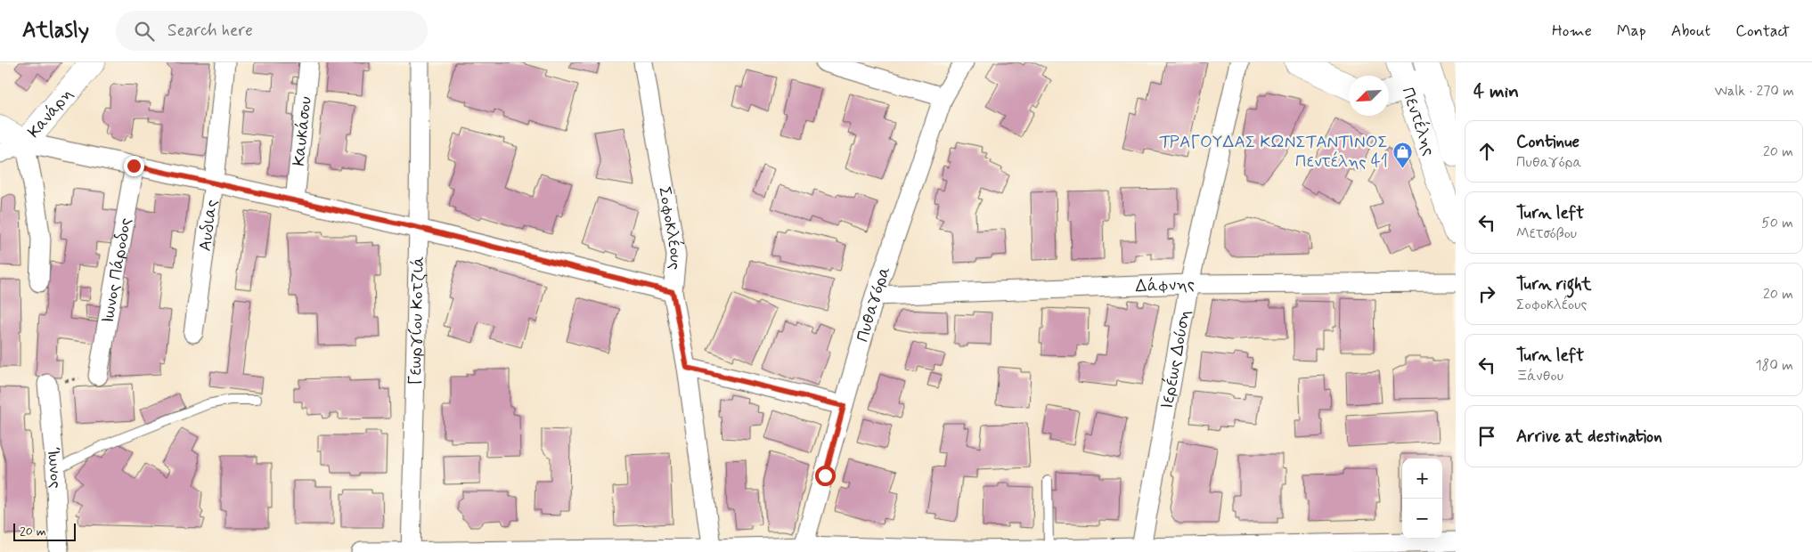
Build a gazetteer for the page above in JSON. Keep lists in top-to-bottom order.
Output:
{
  "streets": {
    "main road": ["Κανάρη", "Πεντέλης"],
    "street": [
      "Καυκάσου",
      "Αυδιας",
      "Σοφοκλέους",
      "Ιωνος Πάροδος",
      "Δάφνης",
      "Πυθαγόρα",
      "Γεωργίου Κοτζιά",
      "Ιερέως Δούση",
      "Ίωνος"
    ]
  },
  "crossings": [
    ["Δάφνης", "Πυθαγόρα"],
    ["Δάφνης", "Ιερέως Δούση"]
  ],
  "places": {
    "shop": ["ΤΡΑΓΟΥΔΑΣ ΚΩΝΣΤΑΝΤΙΝΟΣ Πεντέλης 41"]
  },
  "scale_bar": "20 m",
  "north": "bottom left",
  "page": {
    "header": "Atlasly",
    "search": "Search here",
    "nav": [
      "Home",
      "Map",
      "About",
      "Contact"
    ],
    "heading": ["4 min", "Walk · 270 m"],
    "list": [
      ["Continue", "Πυθαγόρα", "20 m"],
      ["Turn left", "Μετσόβου", "50 m"],
      ["Turn right", "Σοφοκλέους", "20 m"],
      ["Turn left", "Ξάνθου", "180 m"],
      "Arrive at destination"
    ],
    "map_buttons": ["+", "−"],
    "scale": "20 m"
  }
}
